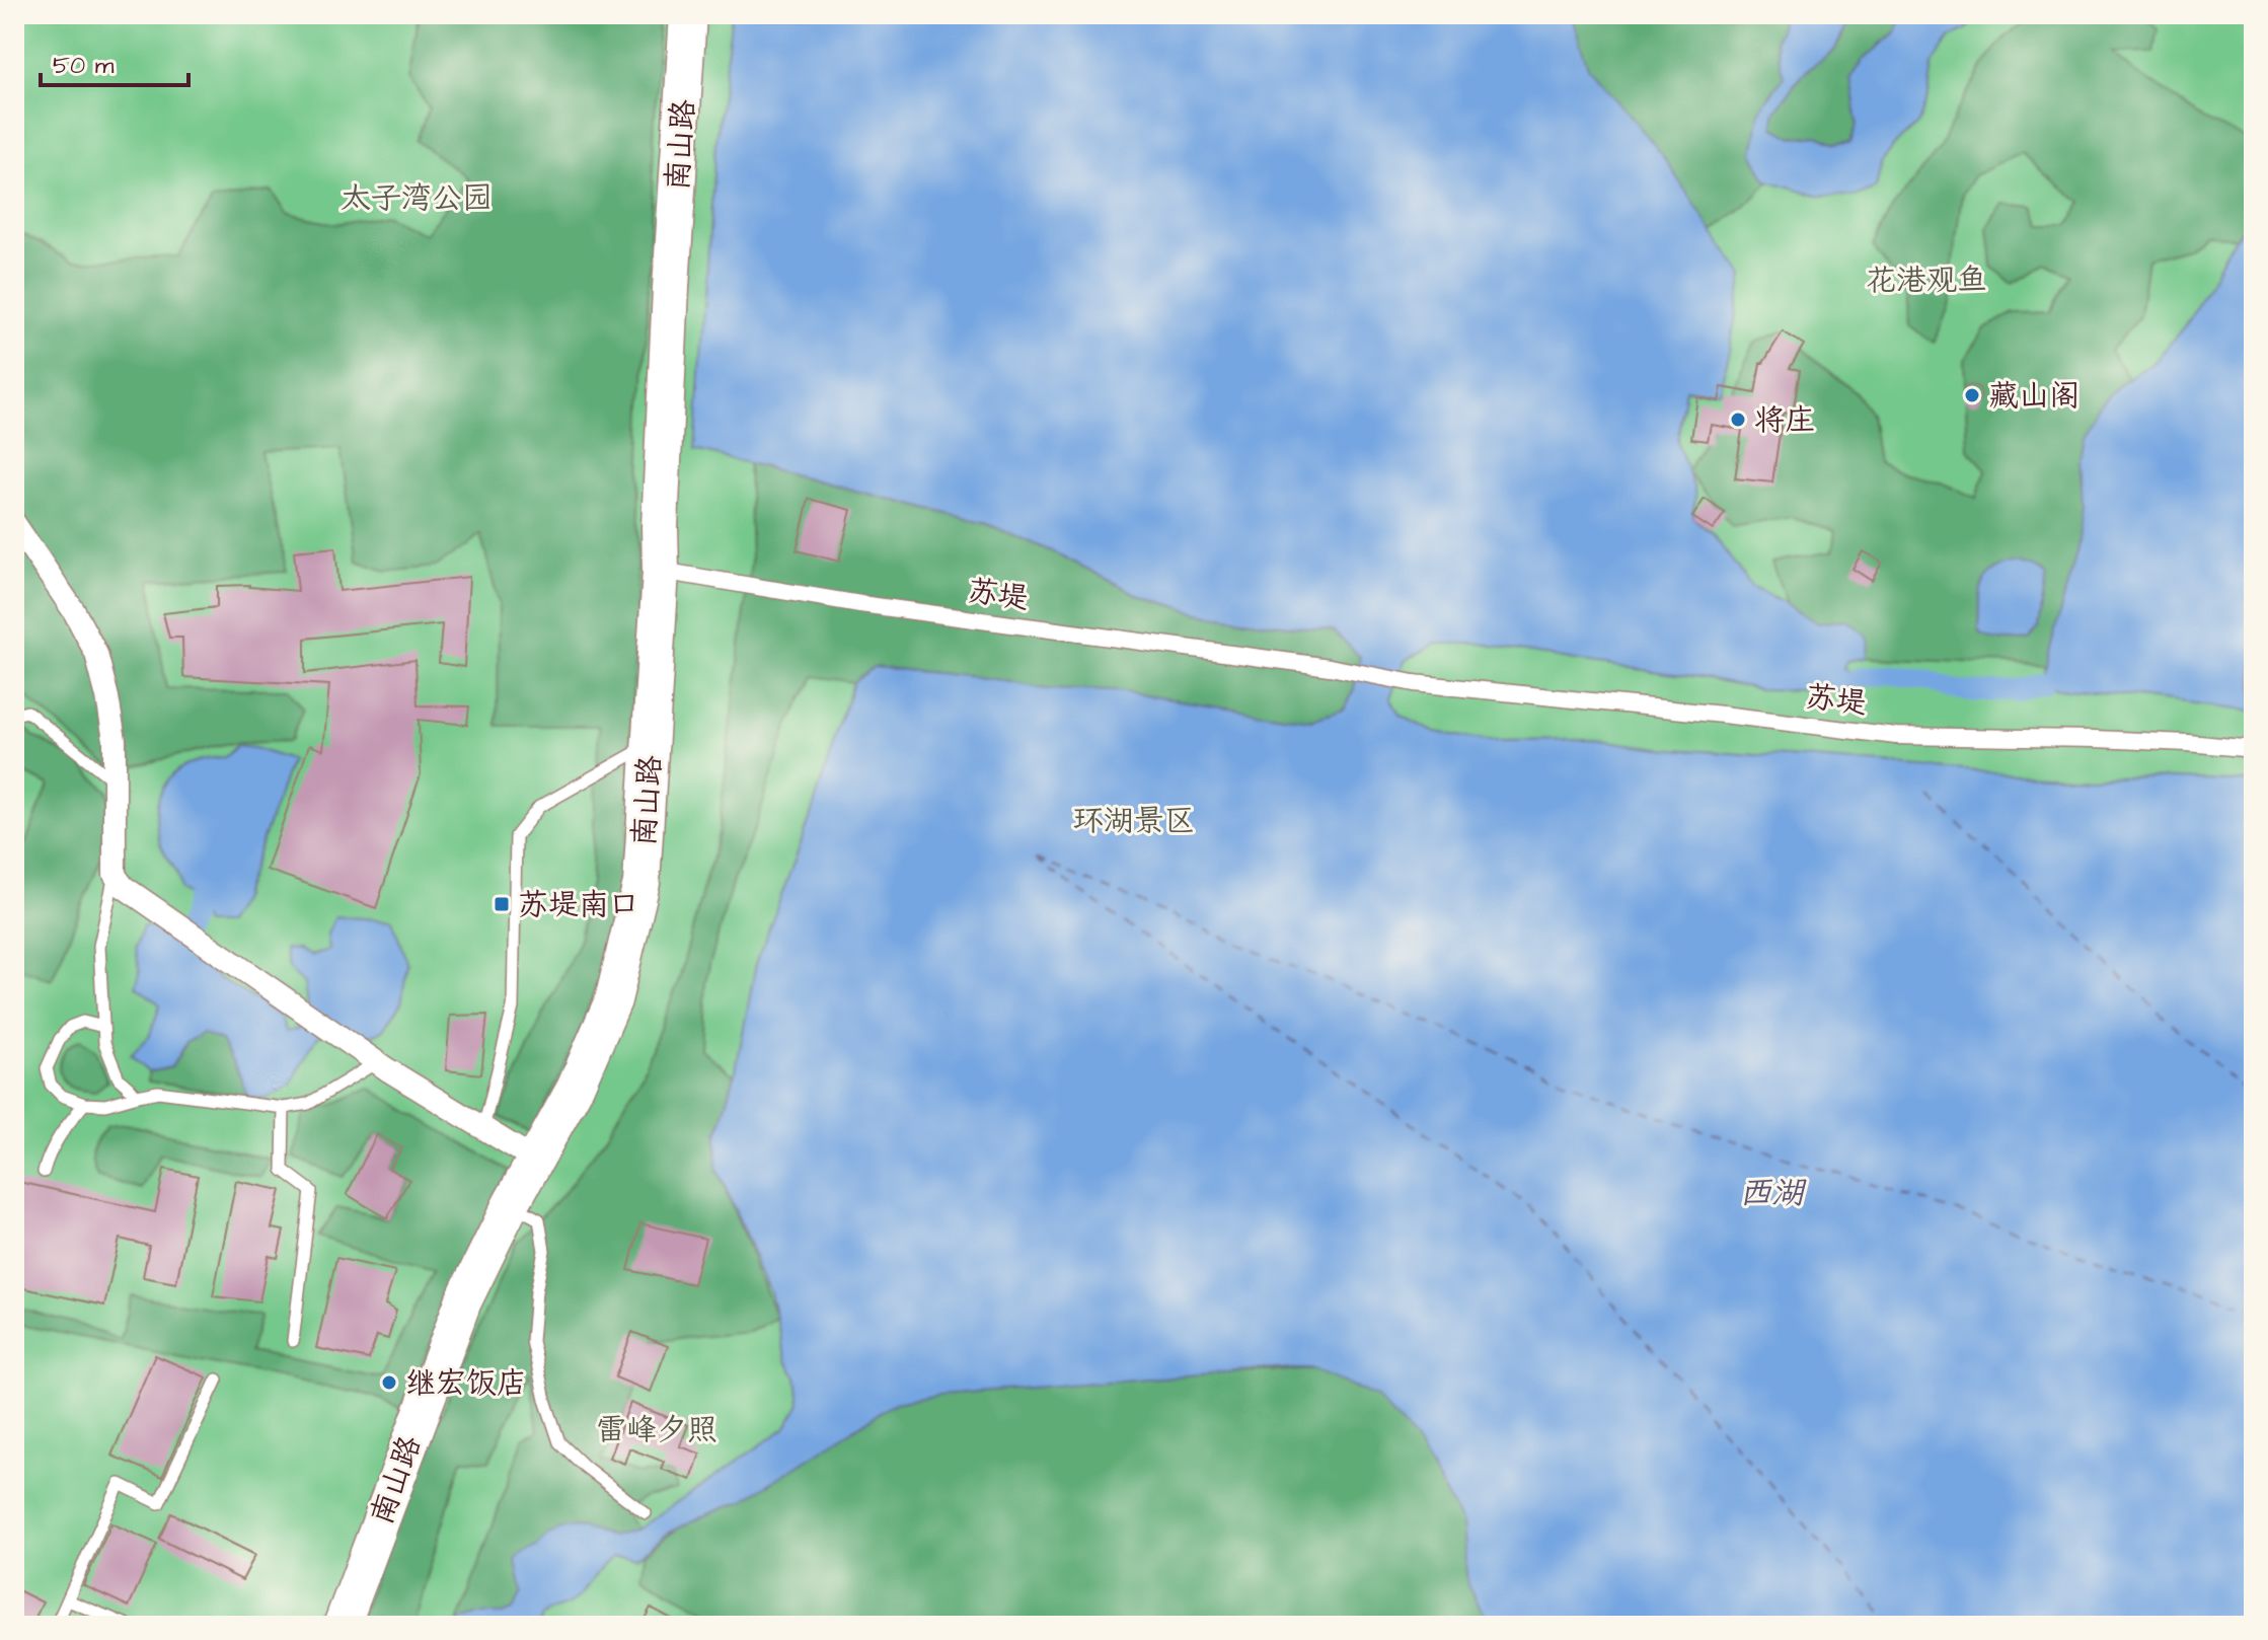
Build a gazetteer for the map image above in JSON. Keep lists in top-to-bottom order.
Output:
{
  "streets": {
    "main road": ["南山路"],
    "street": ["苏堤"]
  },
  "crossings": [
    ["南山路", "苏堤"]
  ],
  "water": ["西湖"],
  "parks": [
    "太子湾公园",
    "花港观鱼",
    "环湖景区",
    "雷峰夕照"
  ],
  "places": {
    "other": ["藏山阁", "将庄", "继宏饭店"],
    "transit": ["苏堤南口"]
  },
  "scale_bar": "50 m"
}
